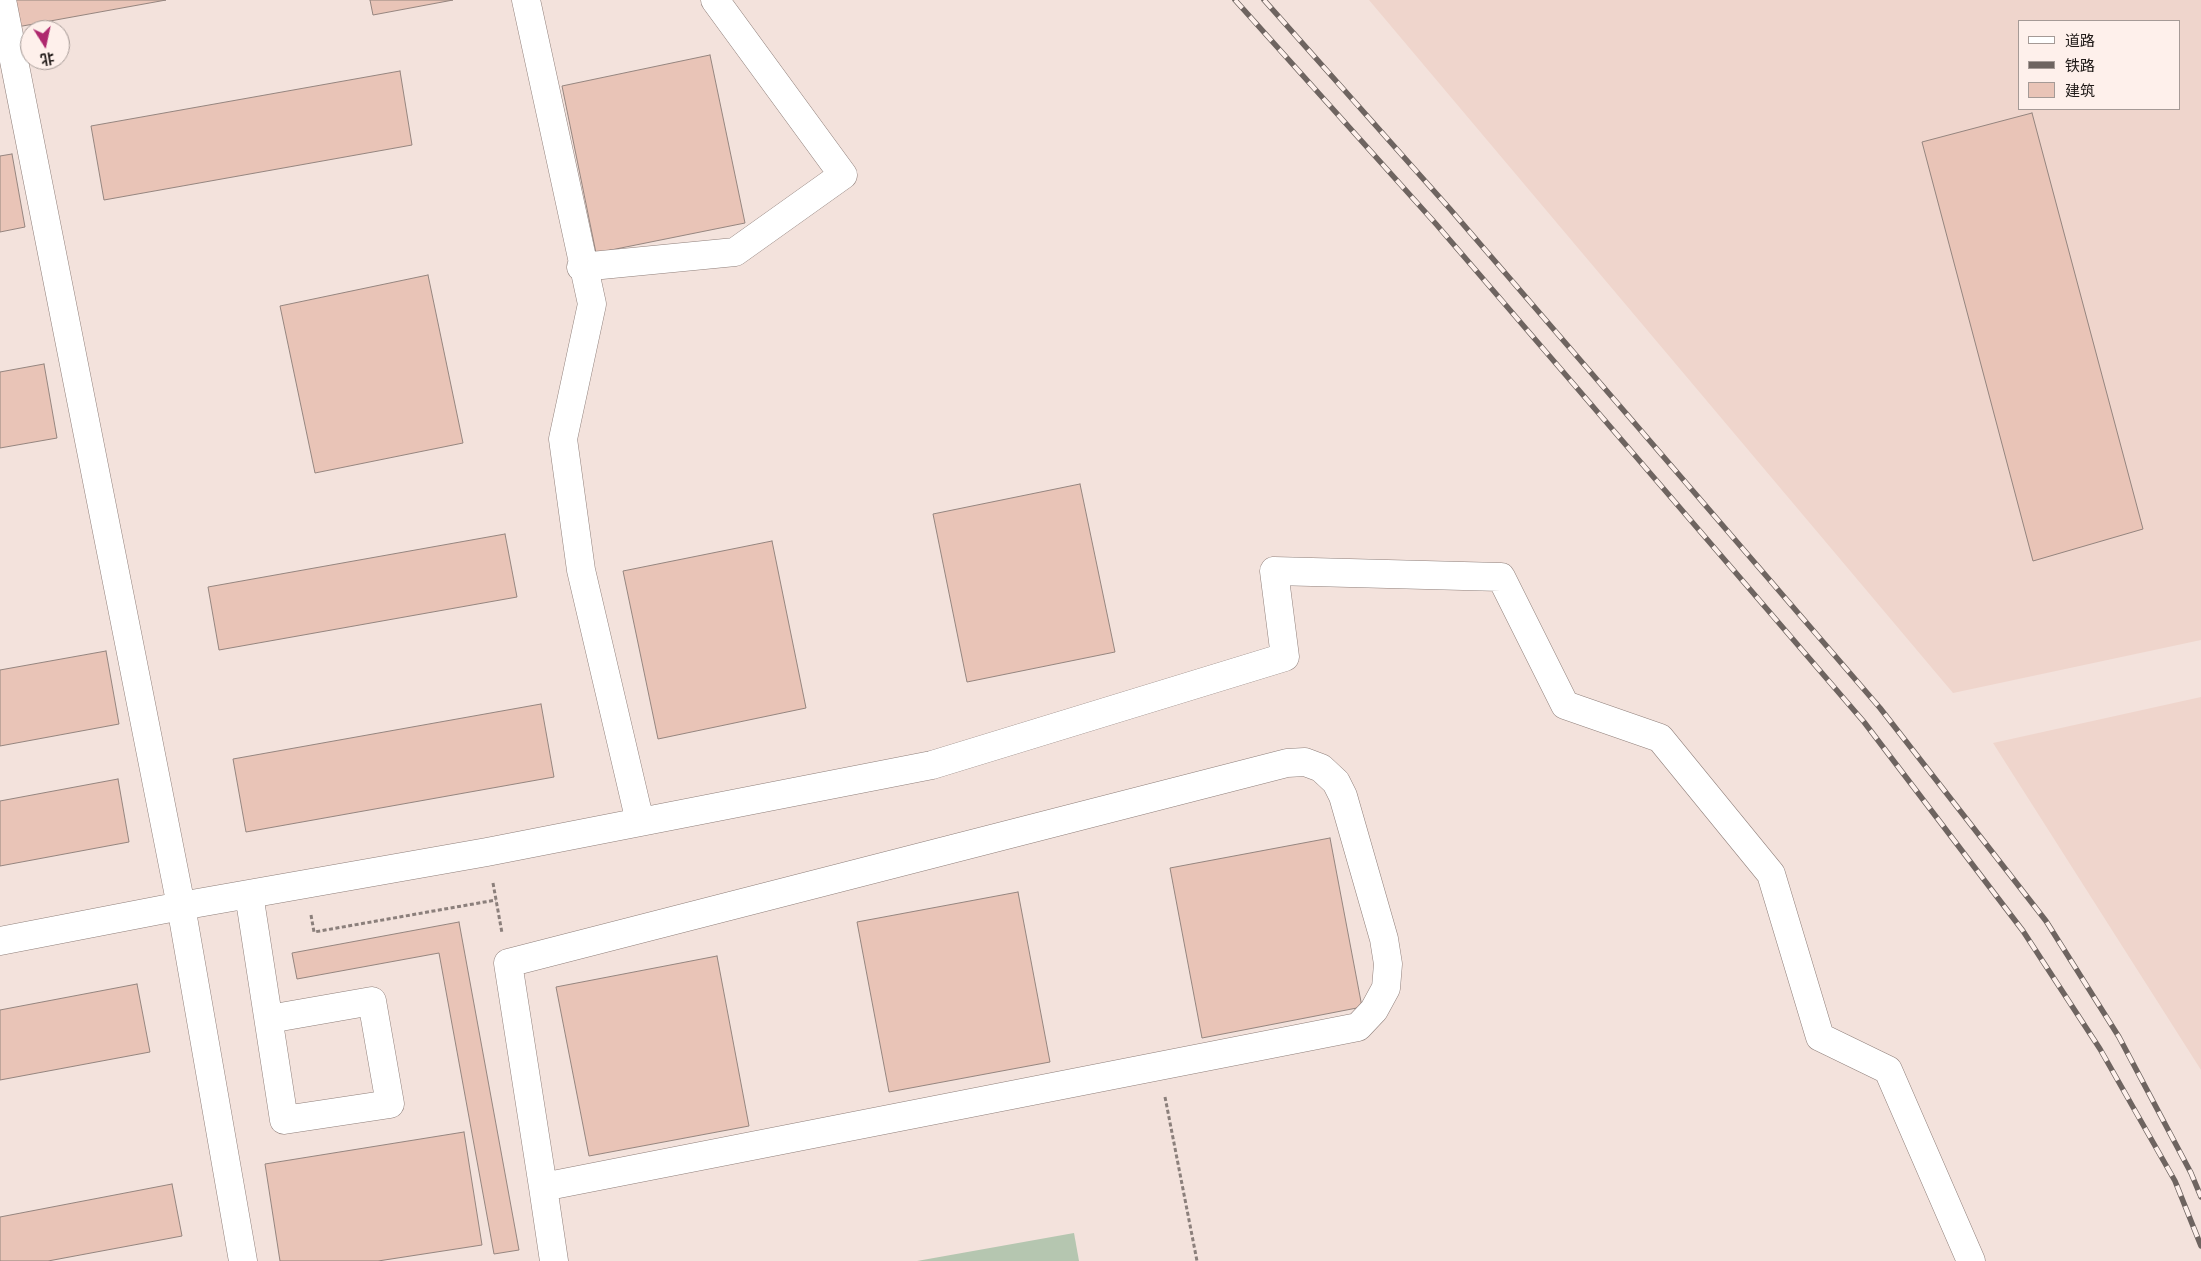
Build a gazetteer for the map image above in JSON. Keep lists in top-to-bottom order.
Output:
{
  "legend": ["道路", "铁路", "建筑"],
  "north": "bottom"
}
